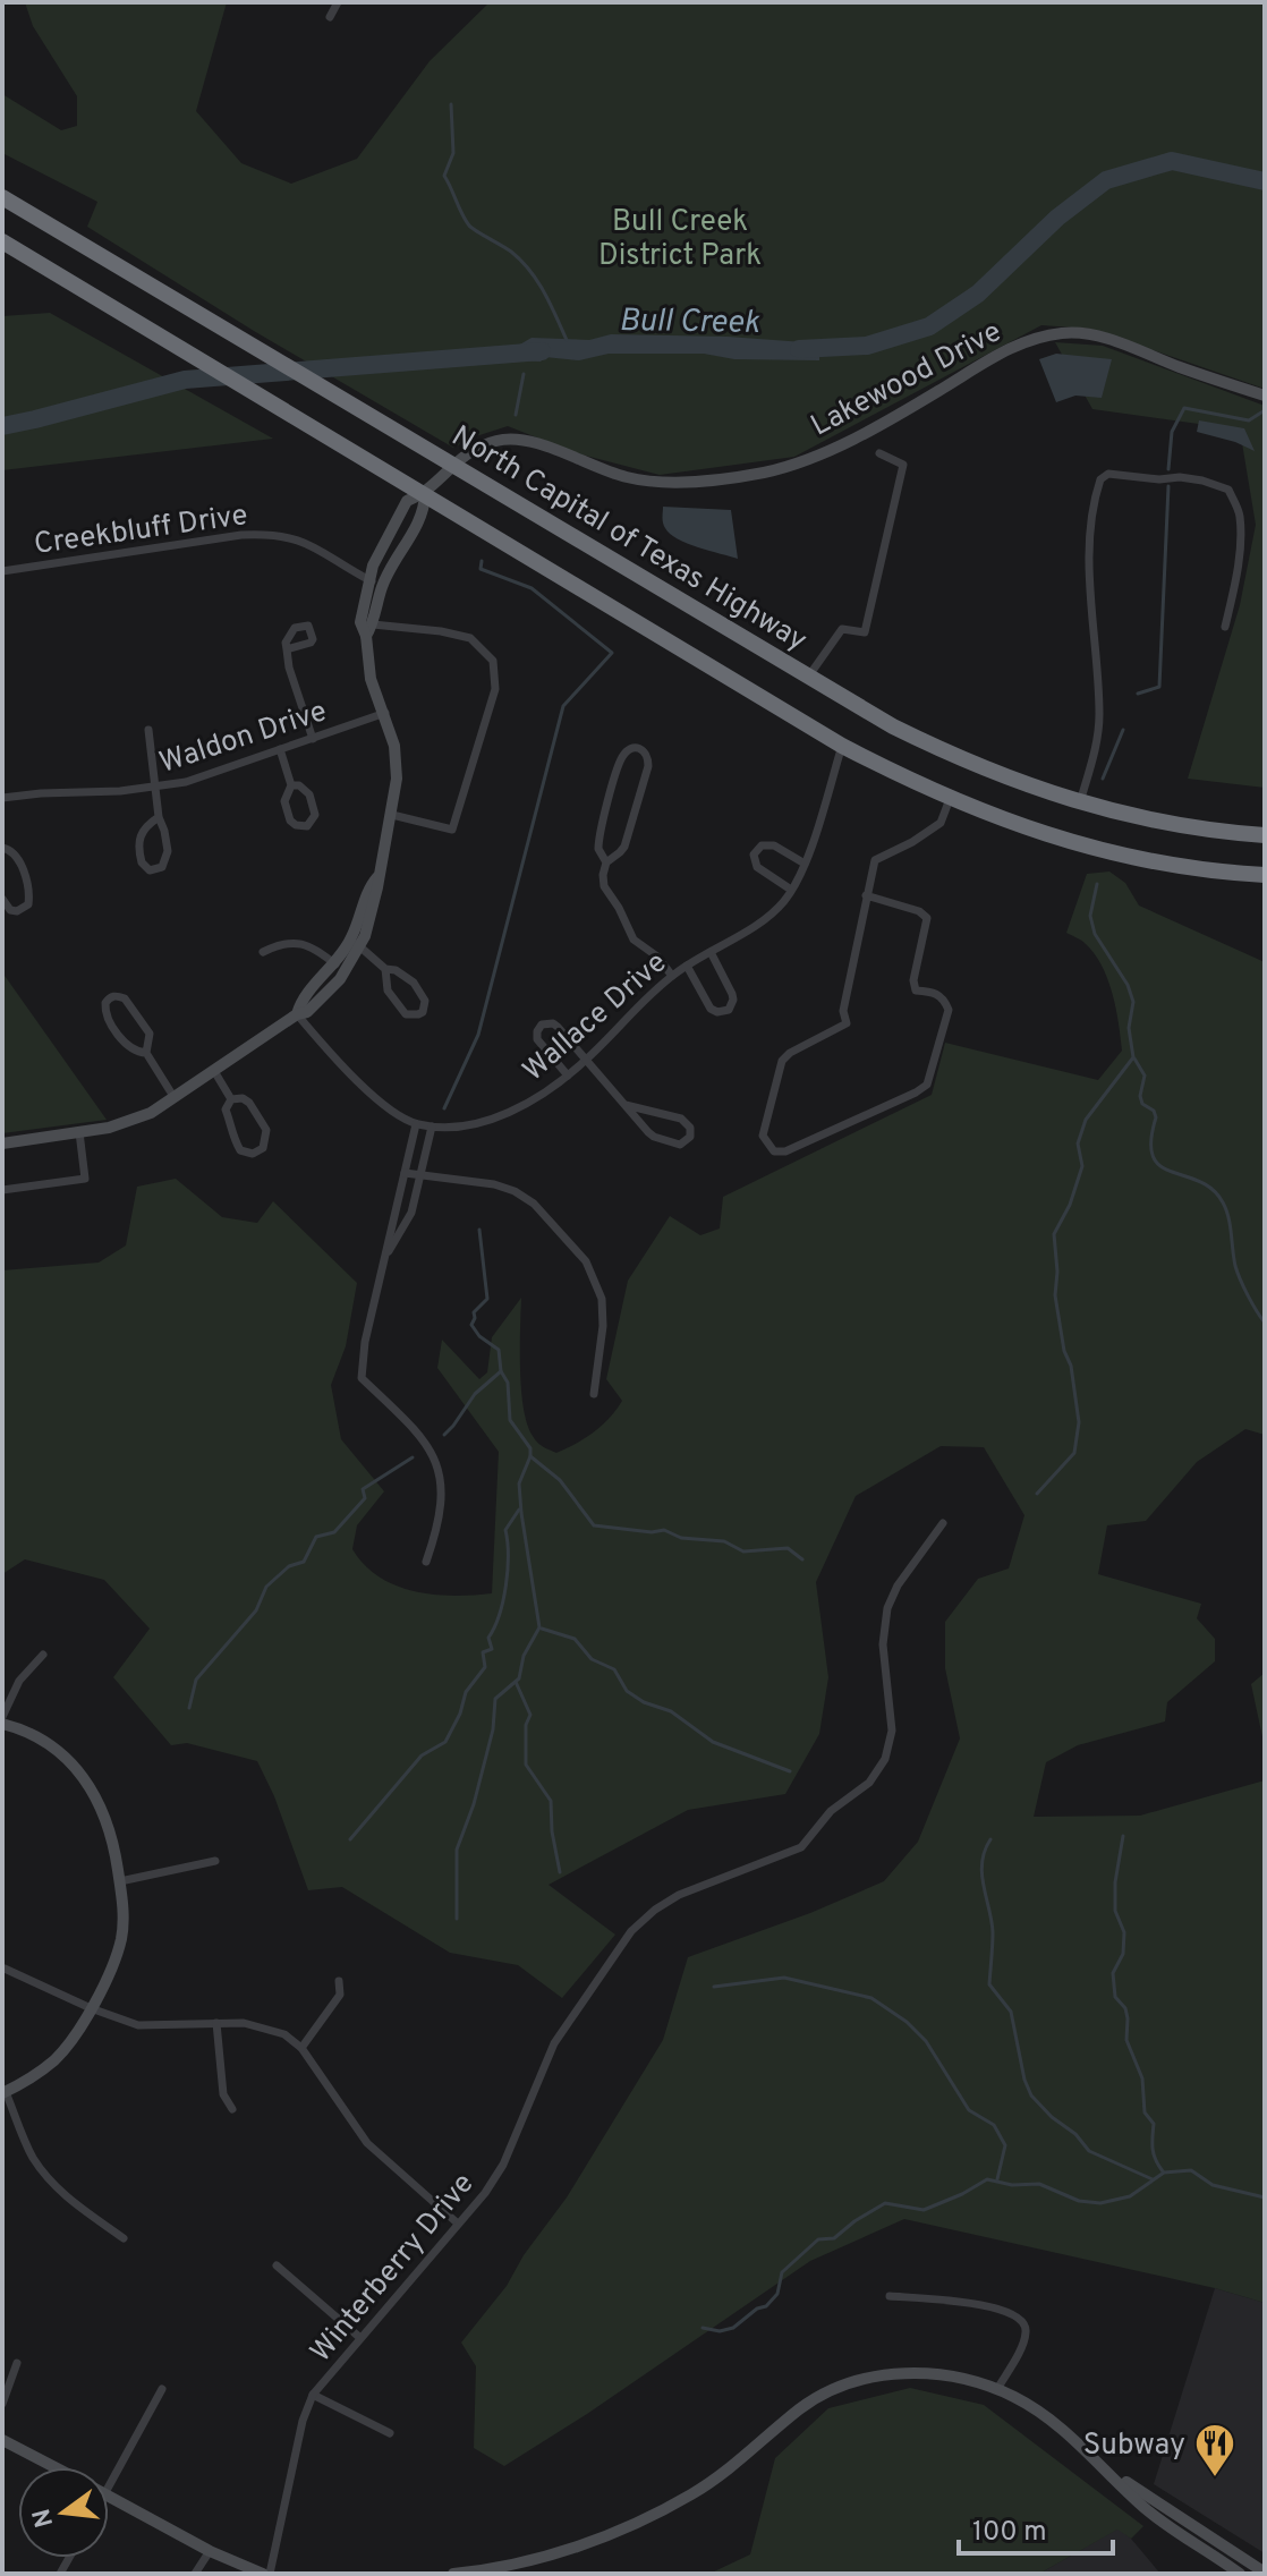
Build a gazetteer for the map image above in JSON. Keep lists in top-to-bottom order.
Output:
{
  "streets": {
    "highway": ["North Capital of Texas Highway"],
    "street": [
      "Lakewood Drive",
      "Creekbluff Drive",
      "Waldon Drive",
      "Wallace Drive",
      "Winterberry Drive"
    ]
  },
  "crossings": [
    ["Lakewood Drive", "Creekbluff Drive"],
    ["Lakewood Drive", "North Capital of Texas Highway"],
    ["Lakewood Drive", "Waldon Drive"],
    ["Lakewood Drive", "Wallace Drive"]
  ],
  "water": ["Bull Creek"],
  "parks": ["Bull Creek District Park"],
  "places": {
    "restaurant": ["Subway"]
  },
  "scale_bar": "100 m",
  "north": "left"
}
